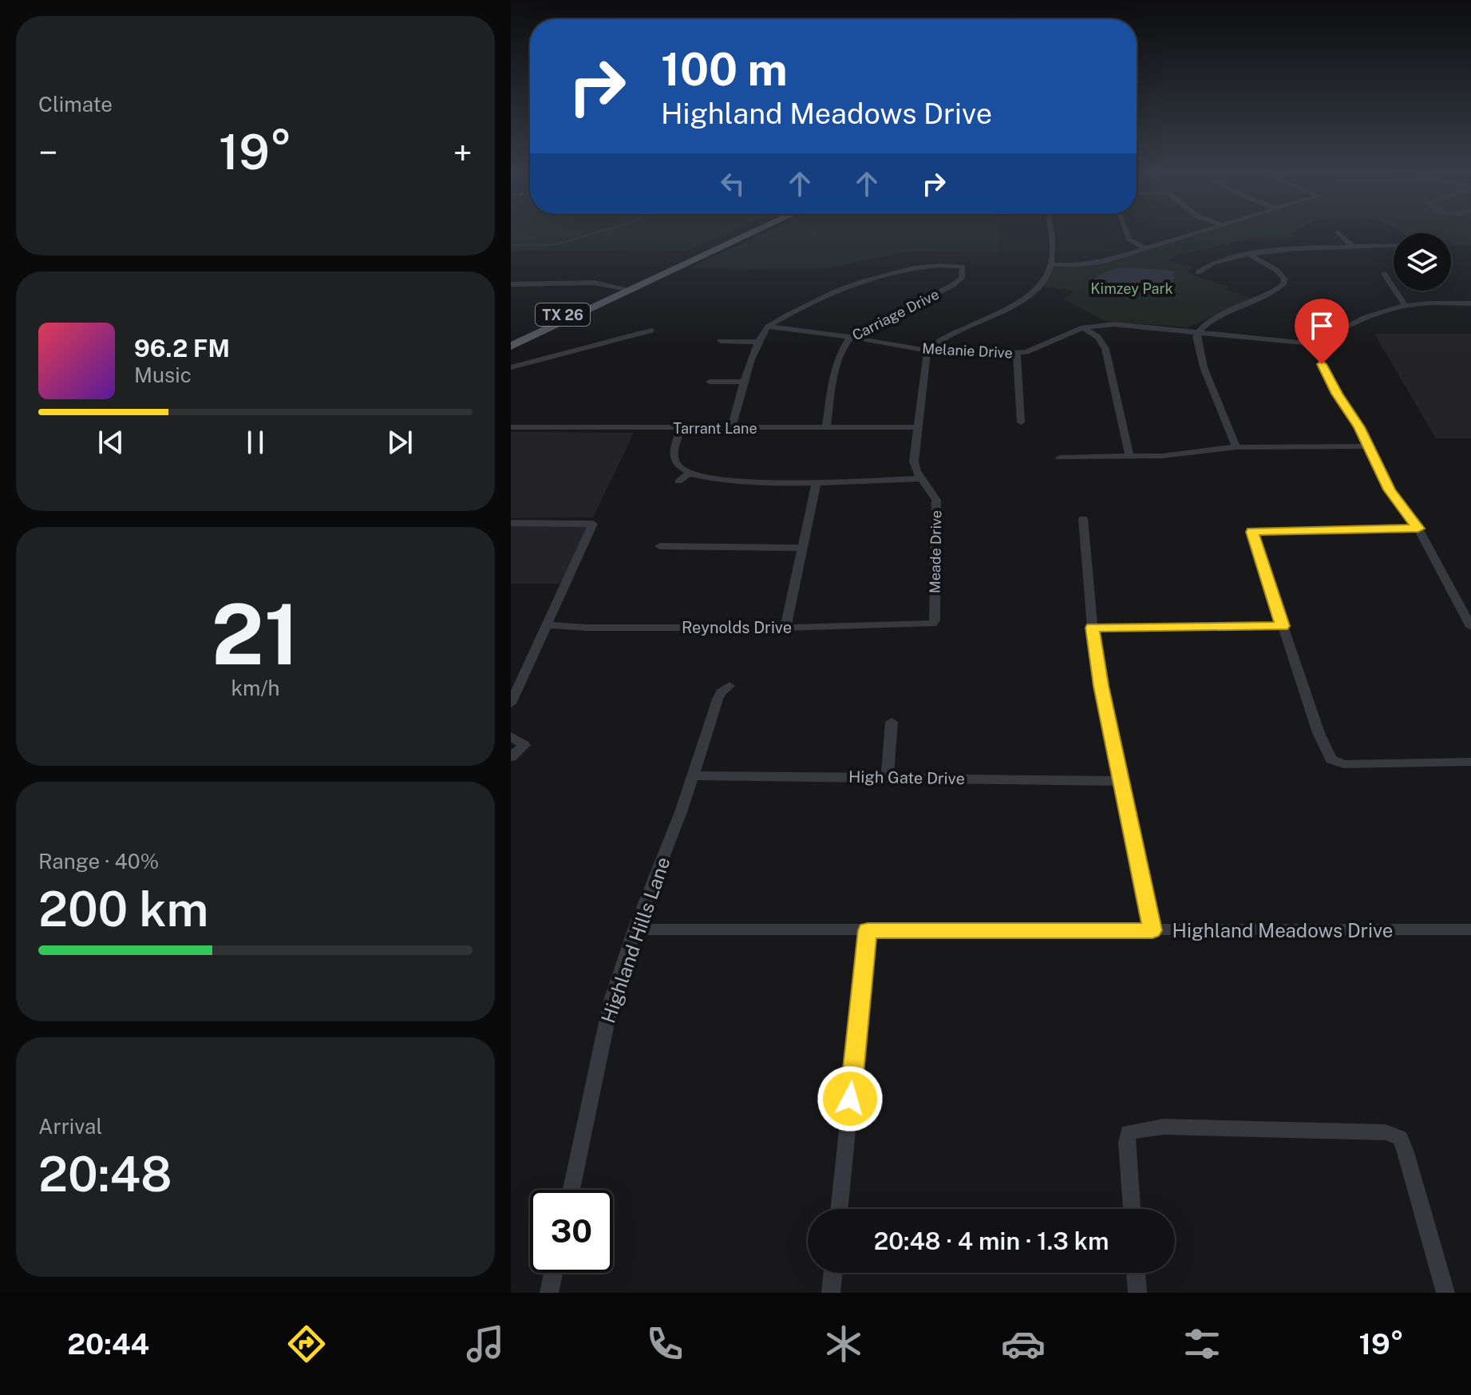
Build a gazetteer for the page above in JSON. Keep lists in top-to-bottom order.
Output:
{
  "streets": {
    "main road": ["TX 26"],
    "street": [
      "Carriage Drive",
      "Melanie Drive",
      "Tarrant Lane",
      "Meade Drive",
      "Reynolds Drive",
      "High Gate Drive",
      "Highland Meadows Drive",
      "Highland Hills Lane"
    ]
  },
  "crossings": [
    ["Carriage Drive", "Melanie Drive"],
    ["Carriage Drive", "Tarrant Lane"],
    ["Melanie Drive", "Meade Drive"],
    ["Tarrant Lane", "Meade Drive"],
    ["Meade Drive", "Reynolds Drive"],
    ["High Gate Drive", "Highland Hills Lane"],
    ["Highland Meadows Drive", "Highland Hills Lane"]
  ],
  "parks": ["Kimzey Park"],
  "page": {
    "tile": [
      "Climate",
      ["21", "km/h"],
      ["Range · 40%", "200 km"],
      ["Arrival", "20:48"]
    ],
    "turn": ["100 m", "Highland Meadows Drive"],
    "heat": ["−", "19°", "+"],
    "song": ["96.2 FM", "Music"],
    "limit": "30",
    "trip": "20:48 · 4 min · 1.3 km",
    "tabs": ["20:44", "19°"]
  }
}
